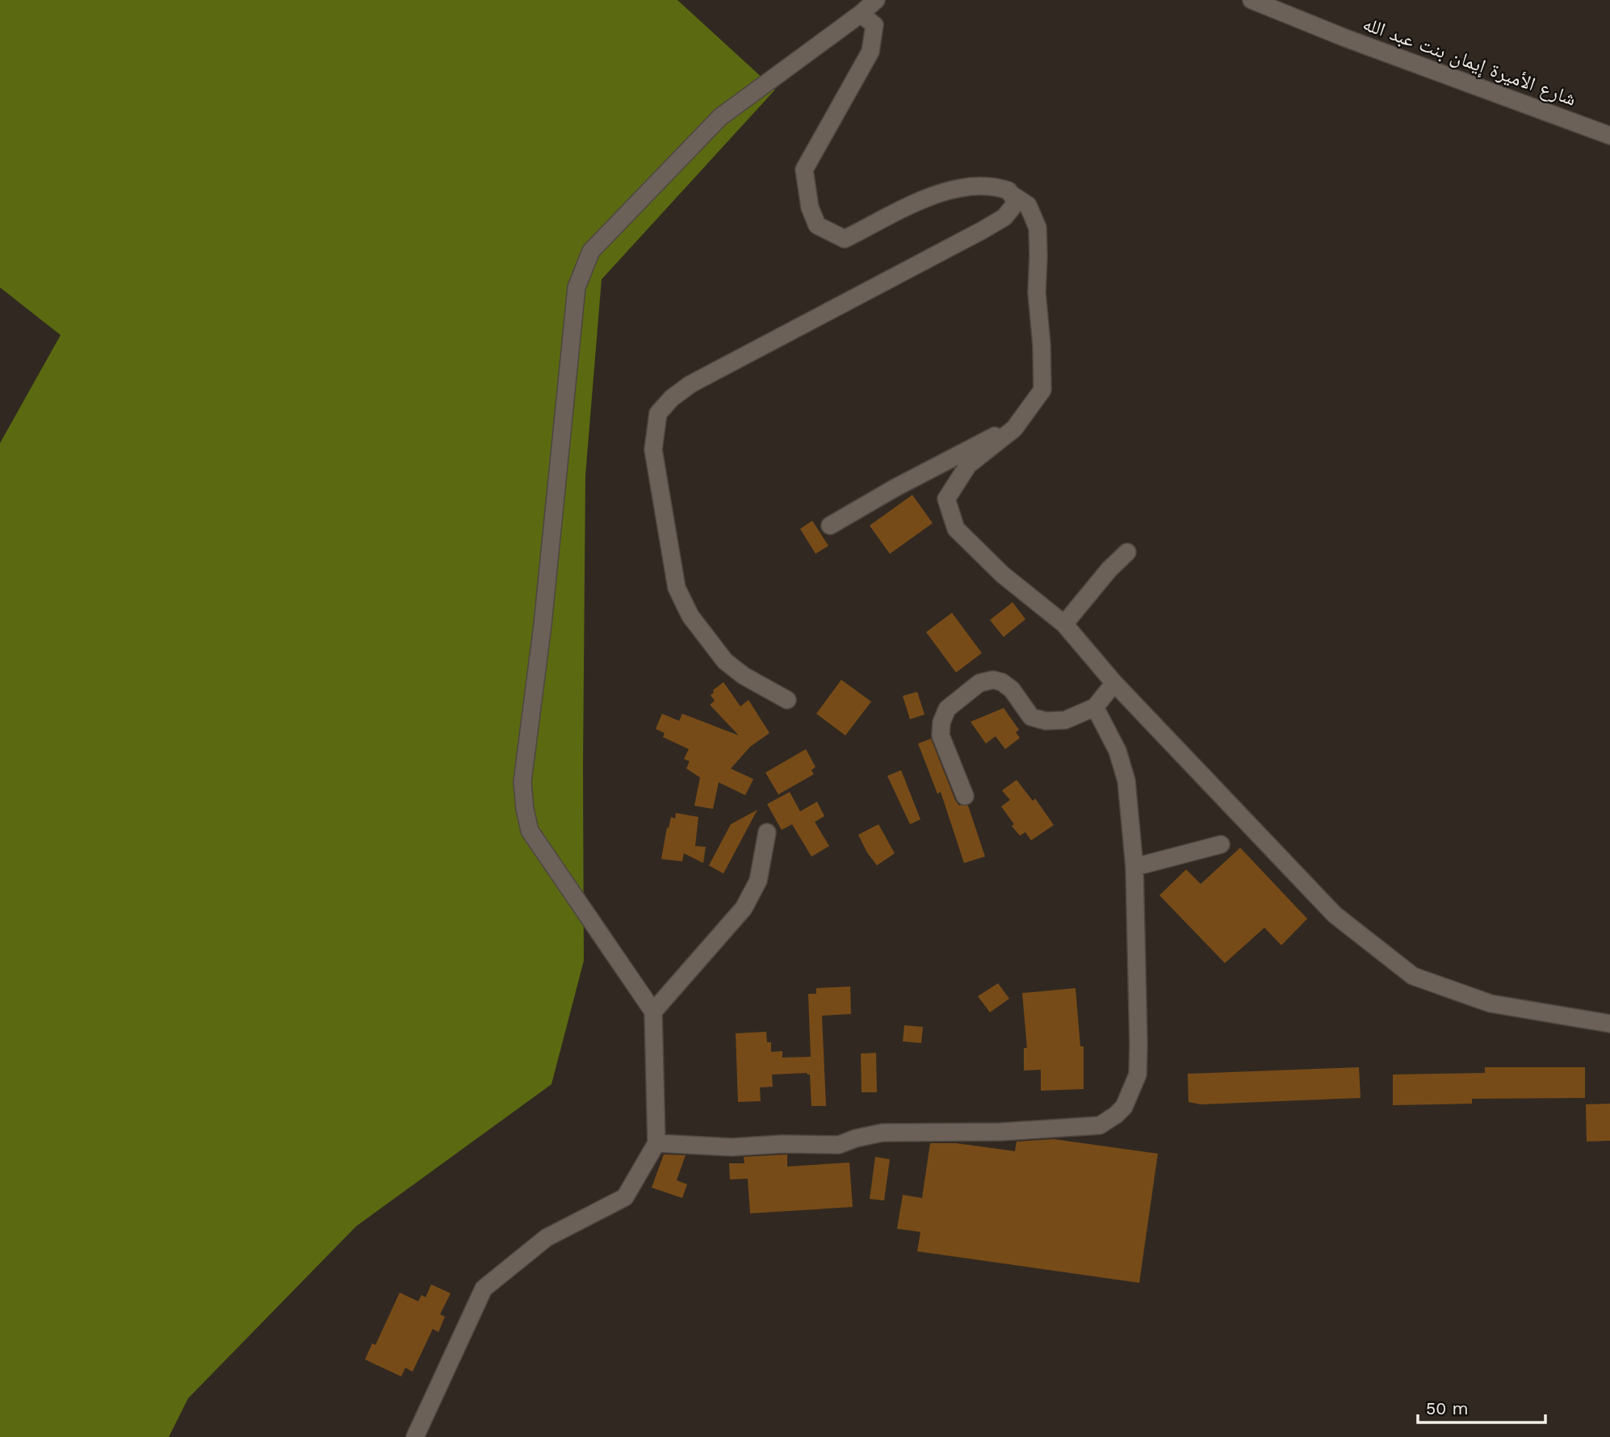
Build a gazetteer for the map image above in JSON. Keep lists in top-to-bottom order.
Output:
{
  "streets": {
    "street": ["شارع الأميرة إيمان بنت عبد الله"]
  },
  "scale_bar": "50 m"
}
